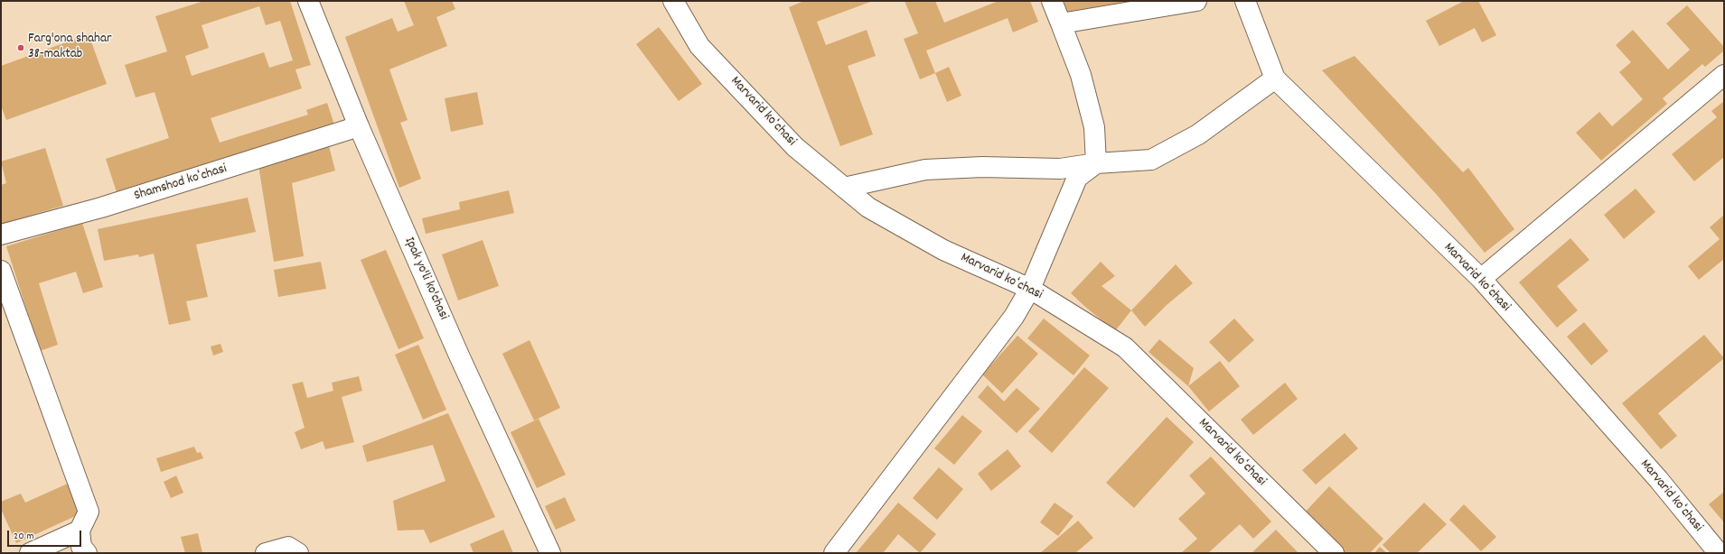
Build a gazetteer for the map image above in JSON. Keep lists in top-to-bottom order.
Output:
{
  "streets": {
    "street": ["Marvarid koʻchasi", "Shamshod koʻchasi", "Ipak yo'li ko'chasi"]
  },
  "crossings": [
    ["Shamshod koʻchasi", "Ipak yo'li ko'chasi"]
  ],
  "places": ["Farg'ona shahar 38-maktab"],
  "scale_bar": "20 m"
}
